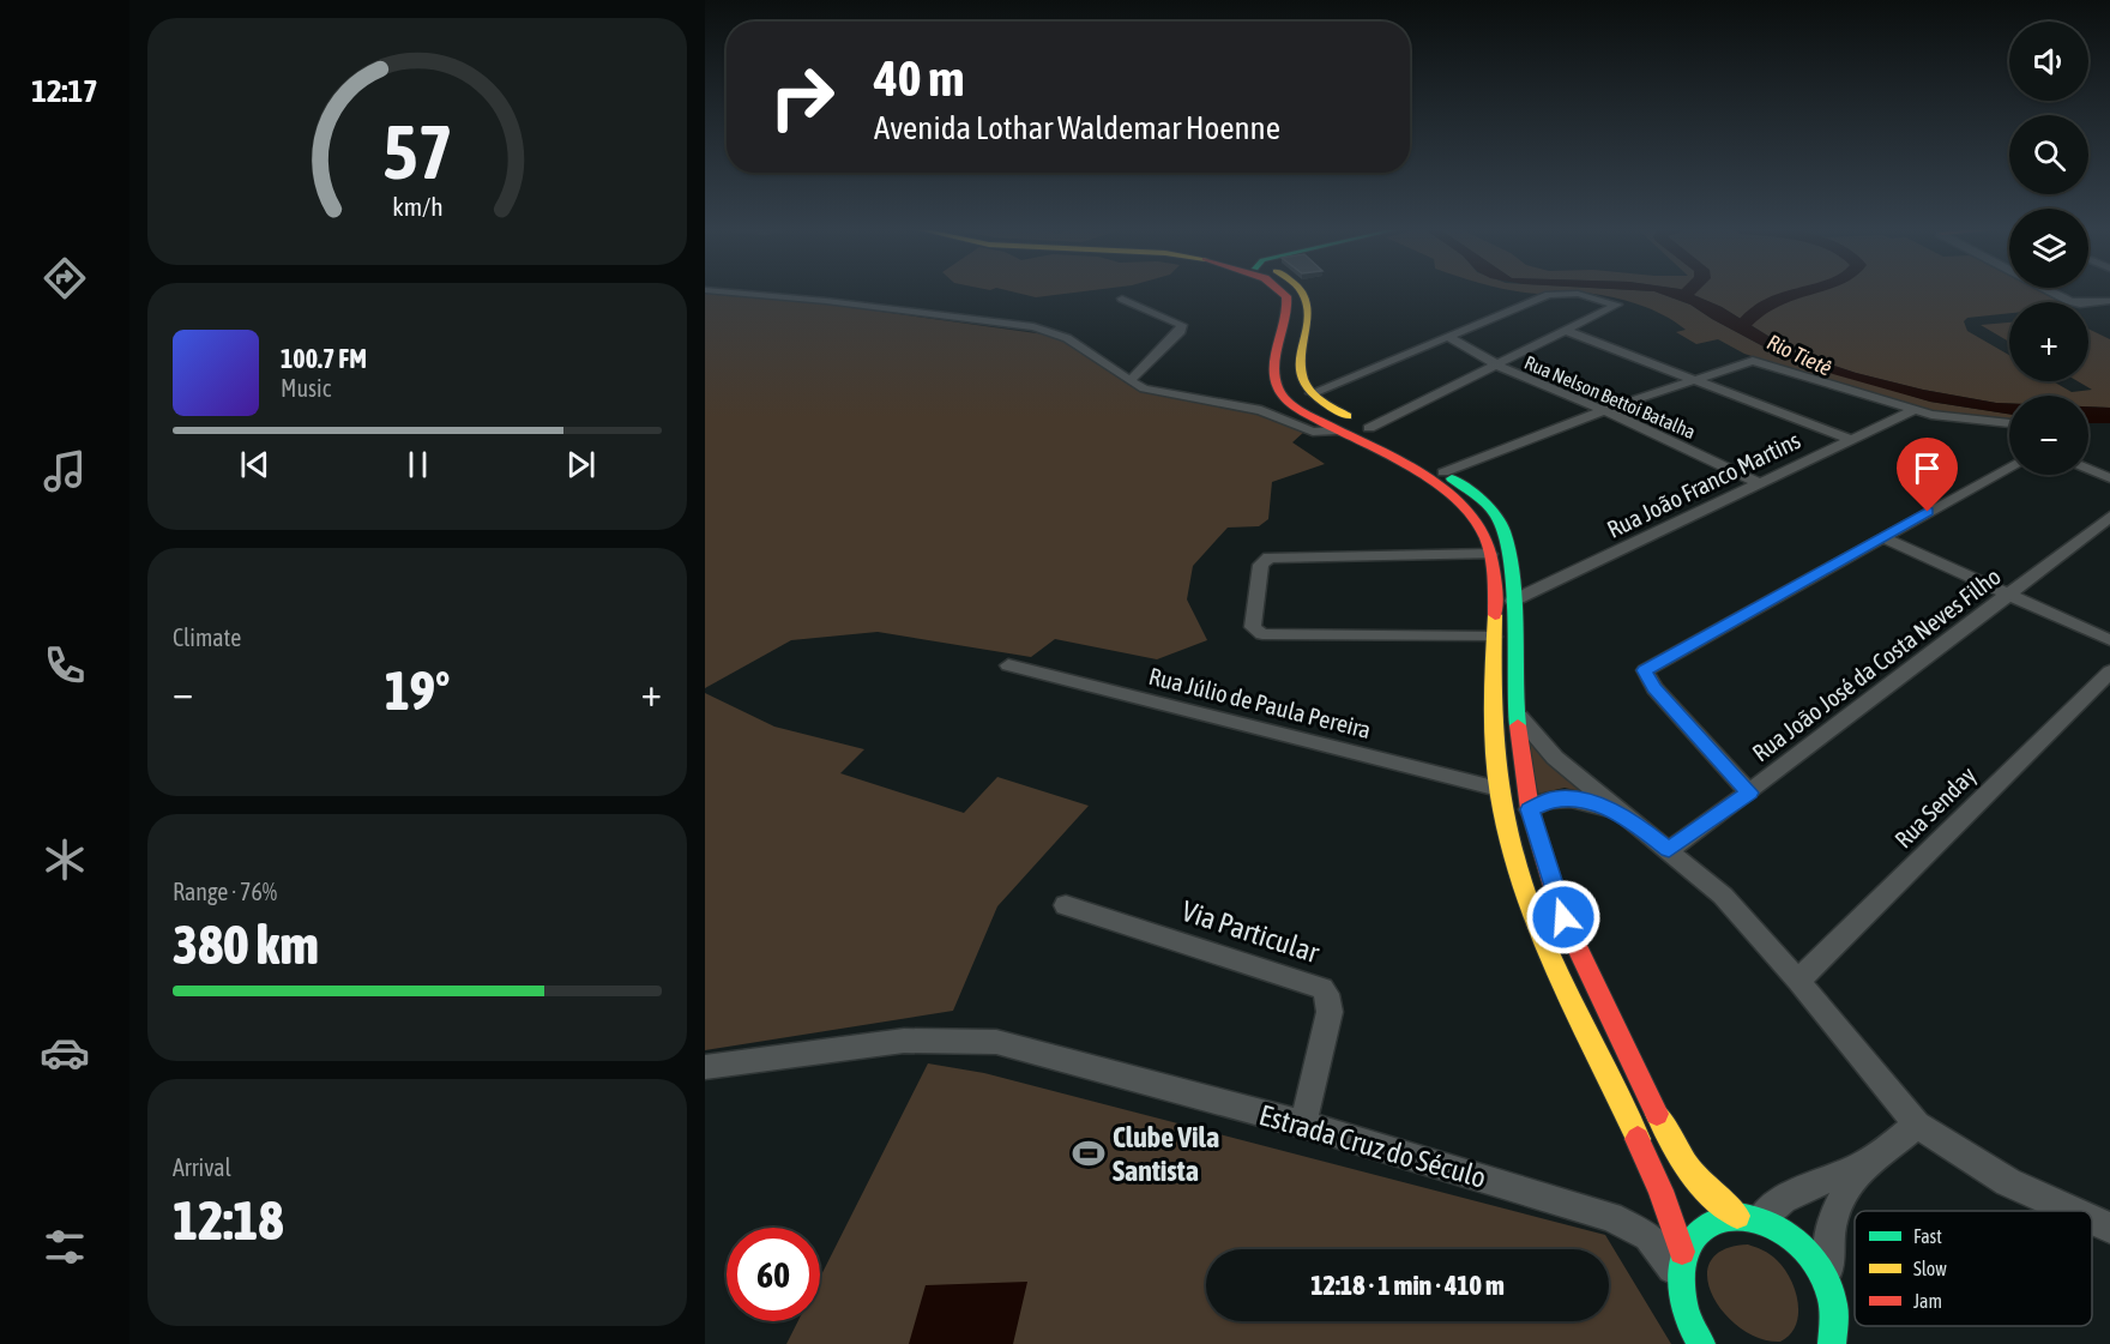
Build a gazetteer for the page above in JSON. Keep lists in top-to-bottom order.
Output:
{
  "streets": {
    "street": [
      "Rua Nelson Bettoi Batalha",
      "Rua João Franco Martins",
      "Rua João José da Costa Neves Filho",
      "Rua Júlio de Paula Pereira",
      "Rua Senday",
      "Via Particular",
      "Estrada Cruz do Século"
    ]
  },
  "crossings": [
    ["Rua Nelson Bettoi Batalha", "Rua João Franco Martins"],
    ["Via Particular", "Estrada Cruz do Século"]
  ],
  "water": ["Rio Tietê"],
  "places": {
    "sports": ["Clube Vila Santista"]
  },
  "legend": ["Fast", "Slow", "Jam"],
  "page": {
    "tabs": "12:17",
    "map_buttons": ["+", "−"],
    "turn": ["40 m", "Avenida Lothar Waldemar Hoenne"],
    "song": ["100.7 FM", "Music"],
    "tile": [
      "Climate",
      ["Range · 76%", "380 km"],
      ["Arrival", "12:18"]
    ],
    "heat": ["−", "19°", "+"],
    "limit": "60",
    "trip": "12:18 · 1 min · 410 m",
    "gauge": ["57", "km/h"]
  }
}
